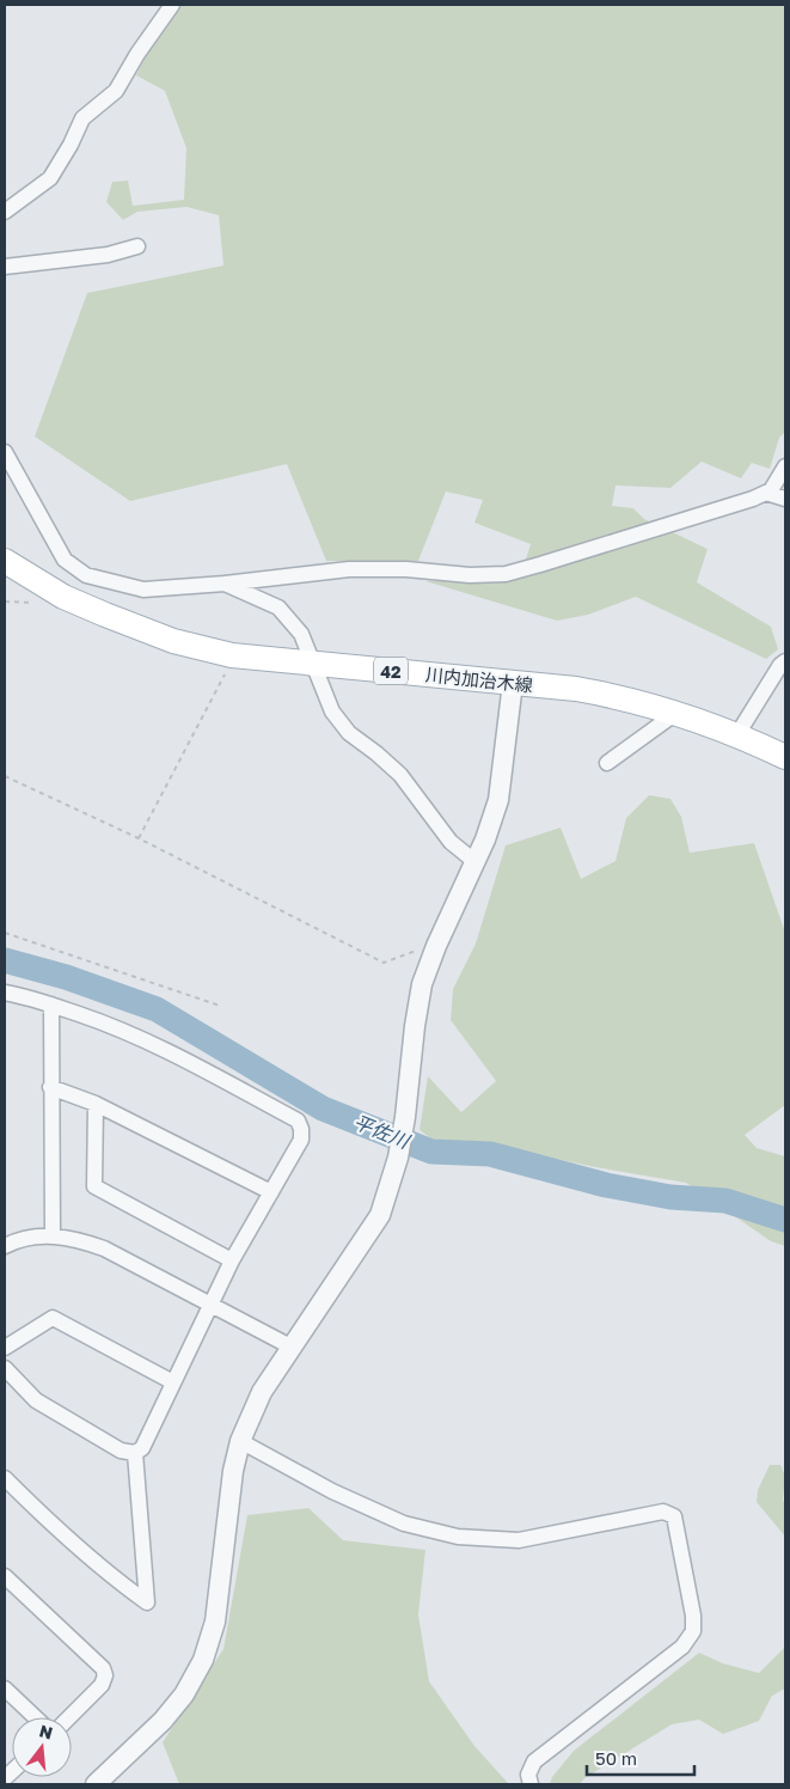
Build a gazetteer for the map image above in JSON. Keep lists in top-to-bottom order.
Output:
{
  "streets": {
    "main road": ["42", "川内加治木線"]
  },
  "water": ["平佐川"],
  "scale_bar": "50 m",
  "north": "top"
}
